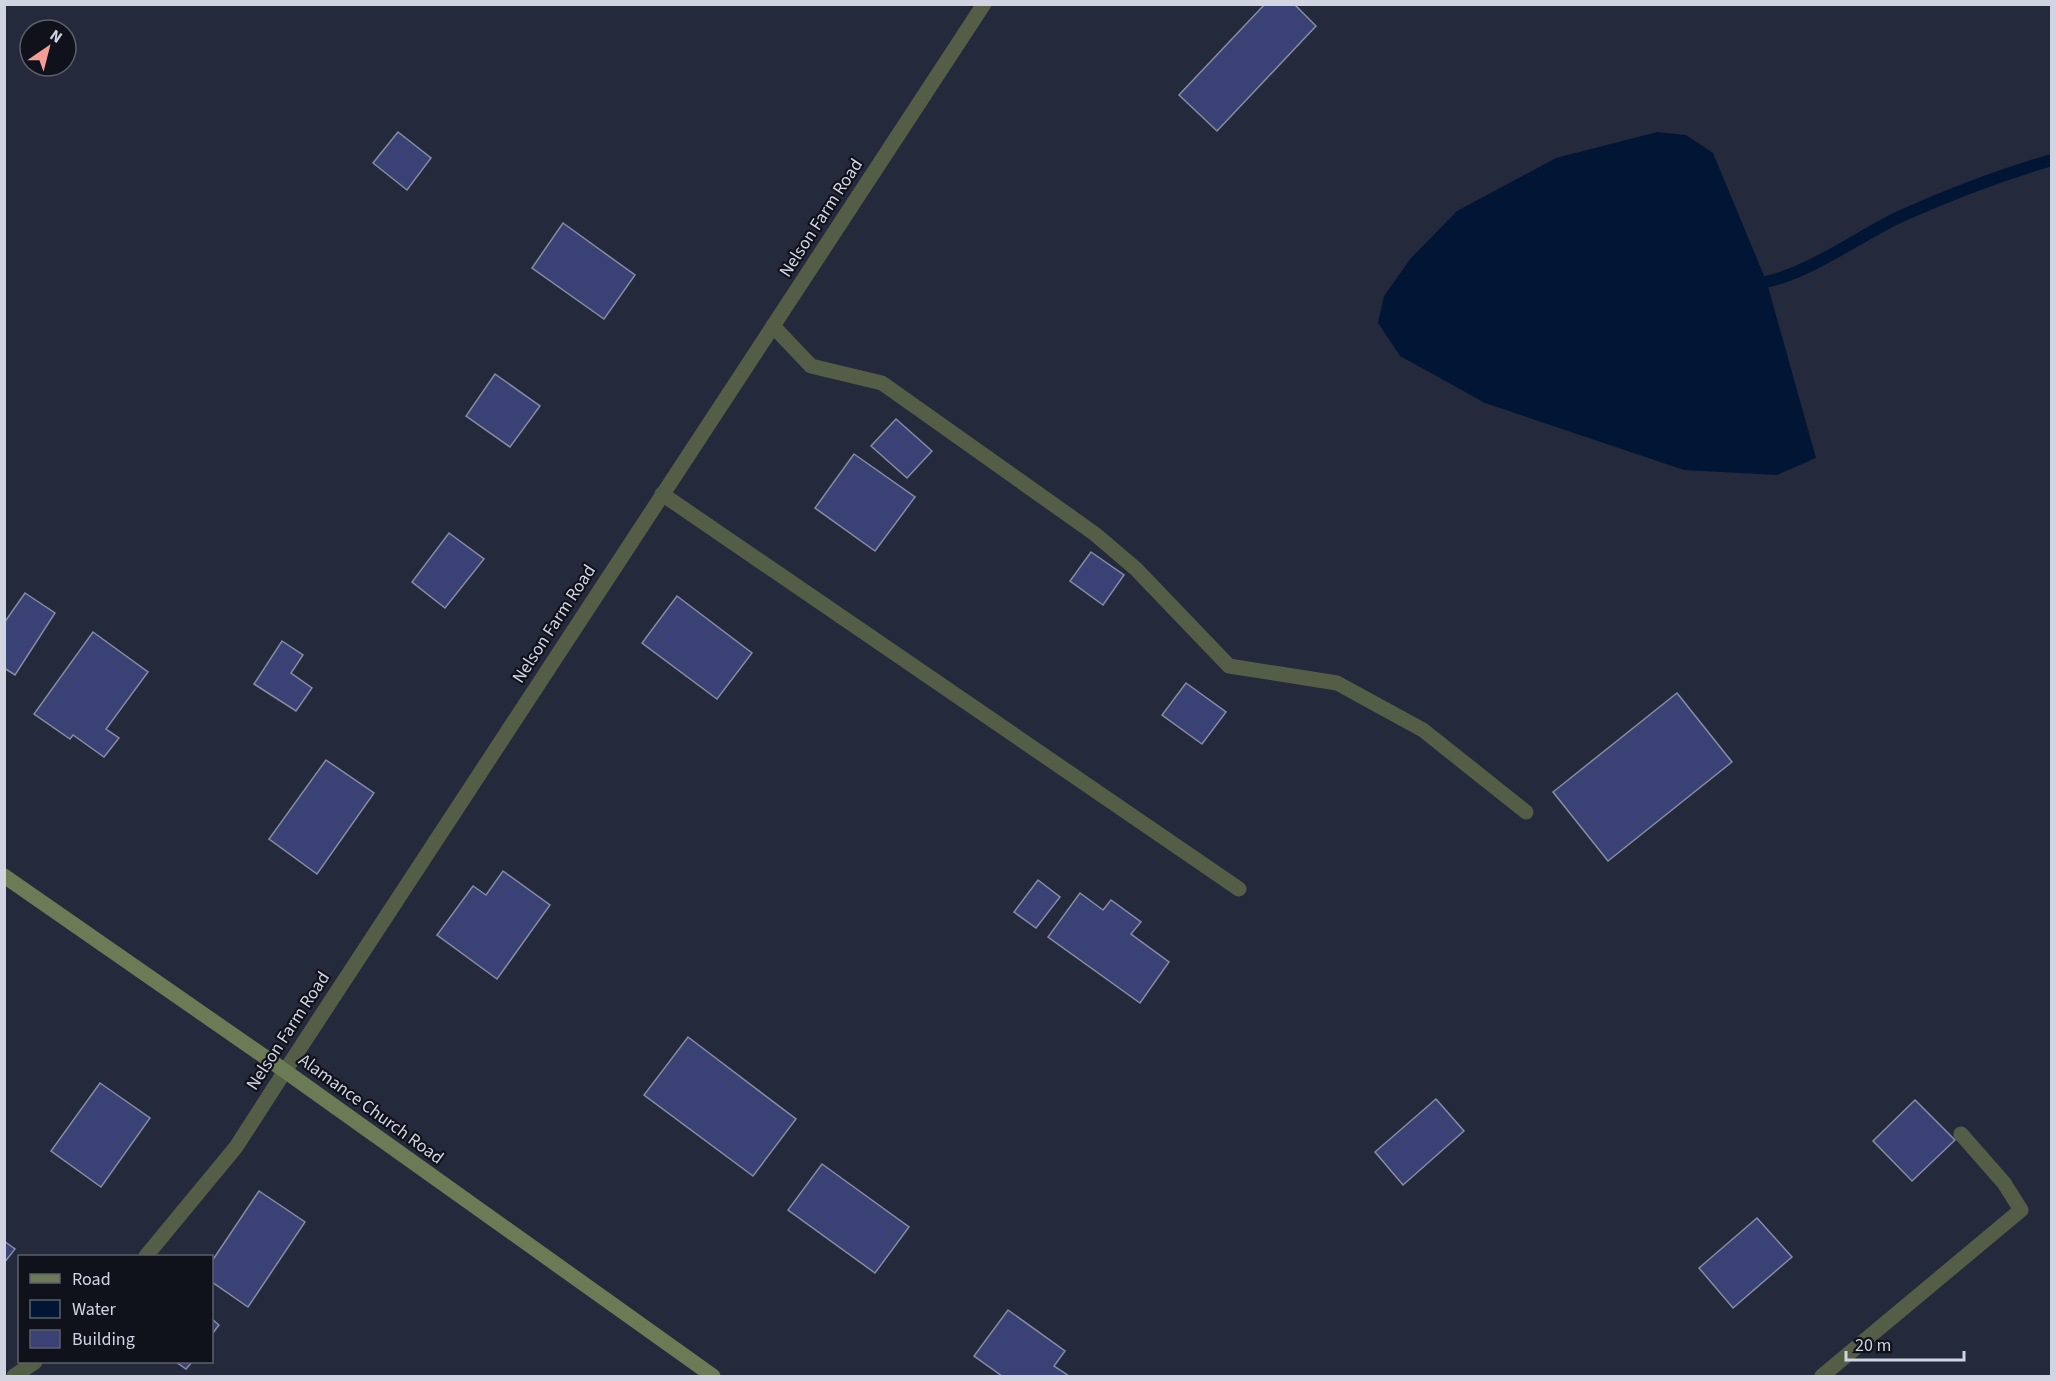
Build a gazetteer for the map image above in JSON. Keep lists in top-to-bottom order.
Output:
{
  "streets": {
    "main road": ["Alamance Church Road"],
    "street": ["Nelson Farm Road"]
  },
  "crossings": [
    ["Nelson Farm Road", "Alamance Church Road"]
  ],
  "legend": ["Road", "Water", "Building"],
  "scale_bar": "20 m",
  "north": "top right"
}
